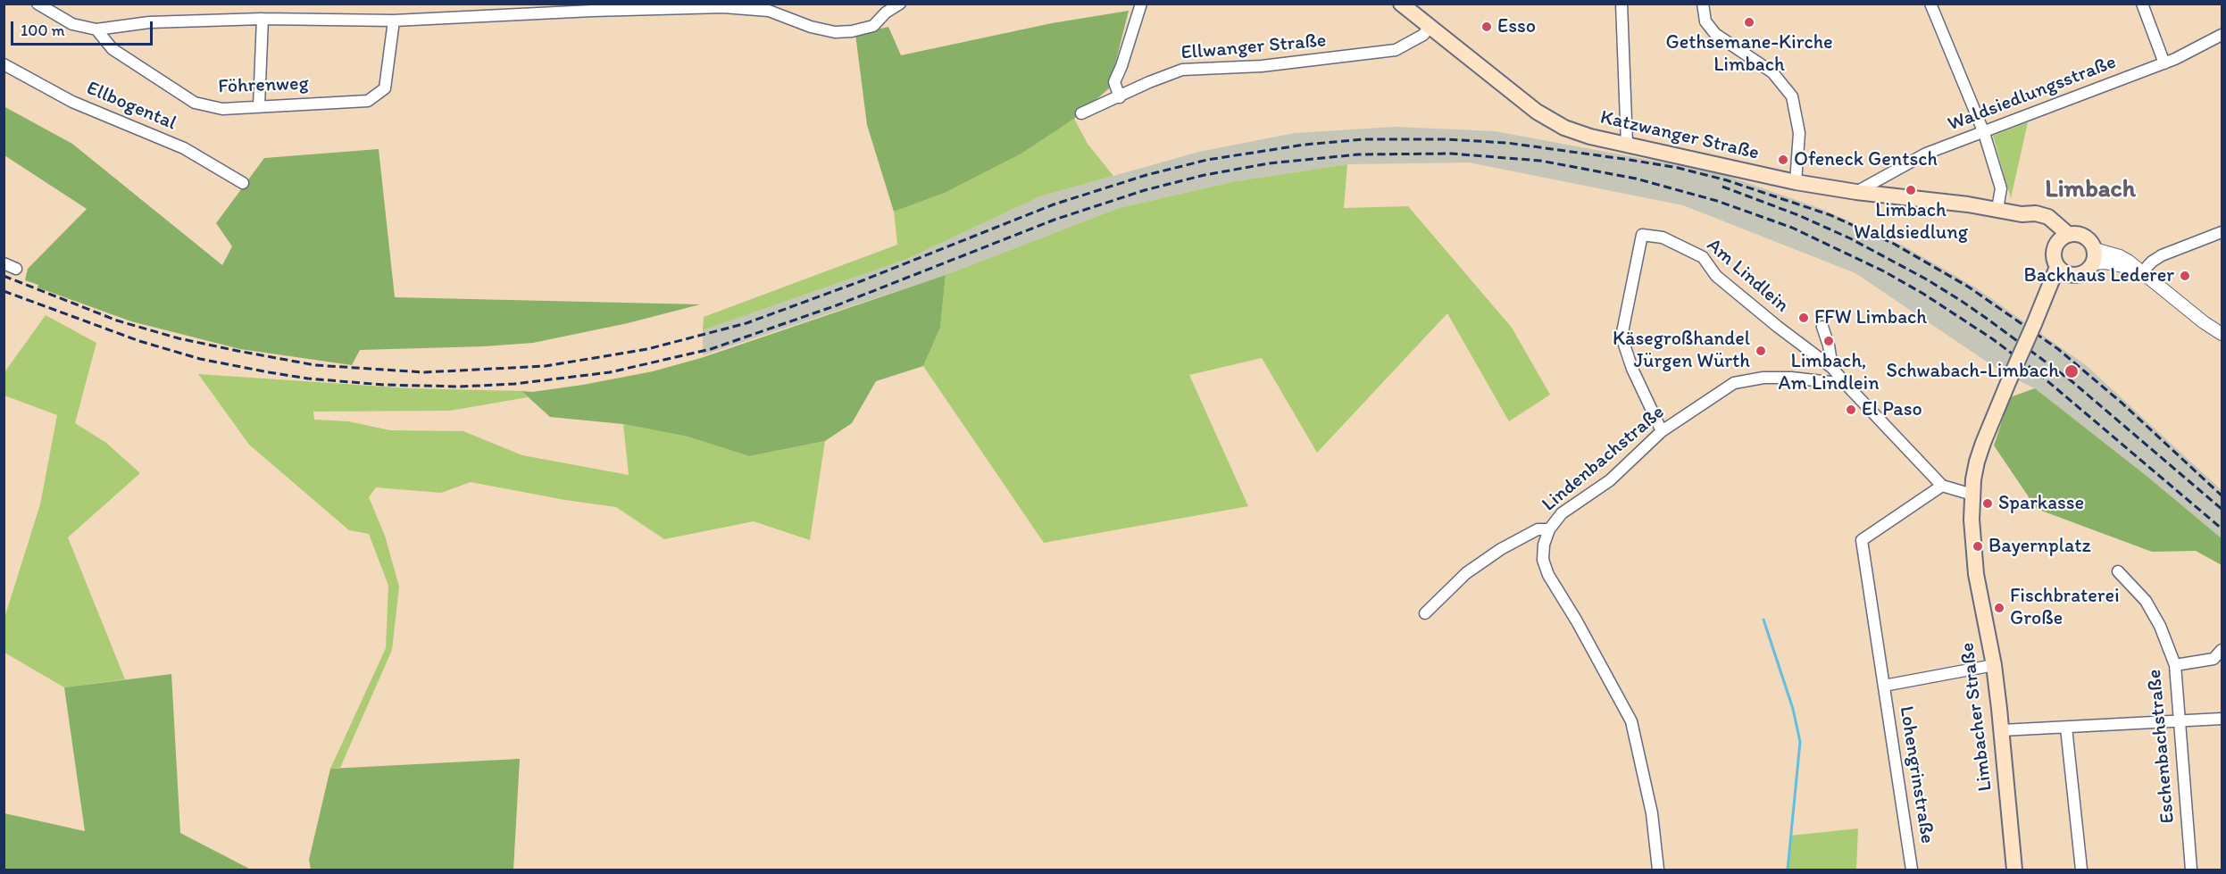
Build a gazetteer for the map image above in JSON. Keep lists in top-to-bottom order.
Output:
{
  "streets": {
    "main road": ["Katzwanger Straße", "Limbacher Straße"],
    "street": [
      "Ellwanger Straße",
      "Föhrenweg",
      "Waldsiedlungsstraße",
      "Ellbogental",
      "Am Lindlein",
      "Lindenbachstraße",
      "Eschenbachstraße",
      "Lohengrinstraße"
    ]
  },
  "crossings": [
    ["Ellwanger Straße", "Katzwanger Straße"],
    ["Waldsiedlungsstraße", "Katzwanger Straße"],
    ["Katzwanger Straße", "Limbacher Straße"],
    ["Am Lindlein", "Lindenbachstraße"],
    ["Limbacher Straße", "Lohengrinstraße"]
  ],
  "districts": ["Limbach"],
  "places": [
    "Gethsemane-Kirche Limbach",
    "Esso",
    "Ofeneck Gentsch",
    "Limbach Waldsiedlung",
    "Backhaus Lederer",
    "FFW Limbach",
    "Limbach, Am Lindlein",
    "Käsegroßhandel Jürgen Würth",
    "Schwabach-Limbach",
    "El Paso",
    "Sparkasse",
    "Bayernplatz",
    "Fischbraterei Große"
  ],
  "scale_bar": "100 m"
}
